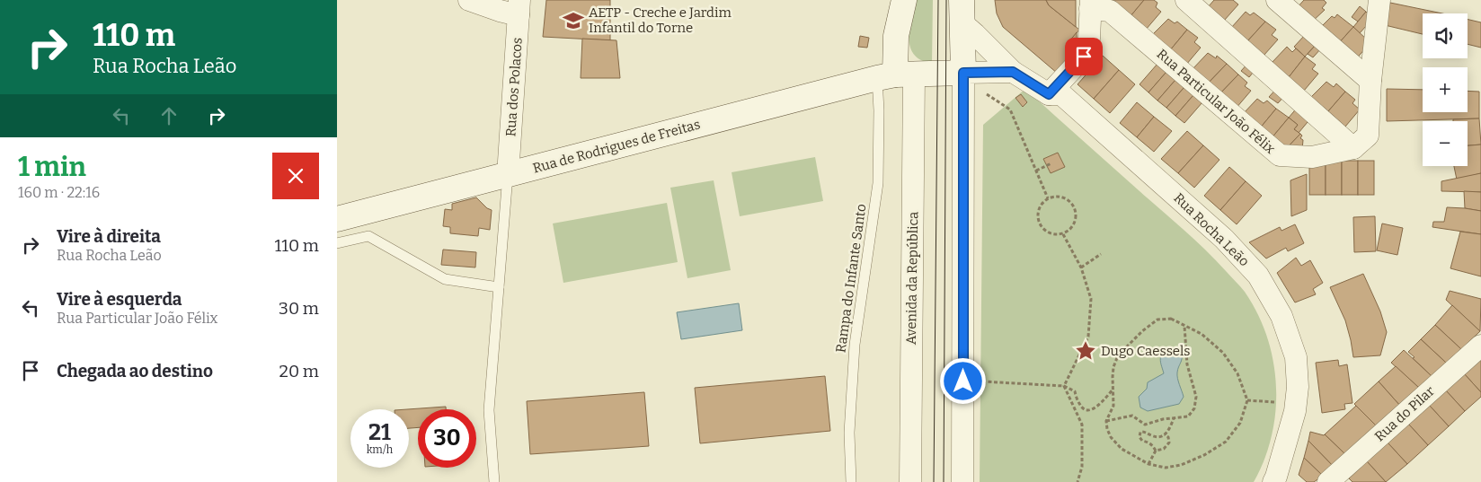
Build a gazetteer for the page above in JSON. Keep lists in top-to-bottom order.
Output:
{
  "streets": {
    "main road": ["Rua de Rodrigues de Freitas", "Avenida da República"],
    "street": [
      "Rua dos Polacos",
      "Rua Particular João Félix",
      "Rua Rocha Leão",
      "Rua do Pilar"
    ],
    "lane": ["Rampa do Infante Santo"]
  },
  "crossings": [
    ["Rua dos Polacos", "Rua de Rodrigues de Freitas"],
    ["Rua Particular João Félix", "Rua Rocha Leão"],
    ["Rua de Rodrigues de Freitas", "Rampa do Infante Santo"],
    ["Rua de Rodrigues de Freitas", "Avenida da República"],
    ["Rampa do Infante Santo", "Avenida da República"]
  ],
  "places": {
    "school or university": ["AETP - Creche e Jardim Infantil do Torne"],
    "place": ["Dugo Caessels"]
  },
  "page": {
    "turn": ["110 m", "Rua Rocha Leão"],
    "map_buttons": ["+", "−"],
    "heading": ["1 min", "160 m · 22:16"],
    "list": [
      {
        "name": "Vire à direita",
        "note": "Rua Rocha Leão",
        "value": "110 m"
      },
      {
        "name": "Vire à esquerda",
        "note": "Rua Particular João Félix",
        "value": "30 m"
      },
      {
        "name": "Chegada ao destino",
        "value": "20 m"
      }
    ],
    "speed": "21 km/h",
    "limit": "30"
  }
}
